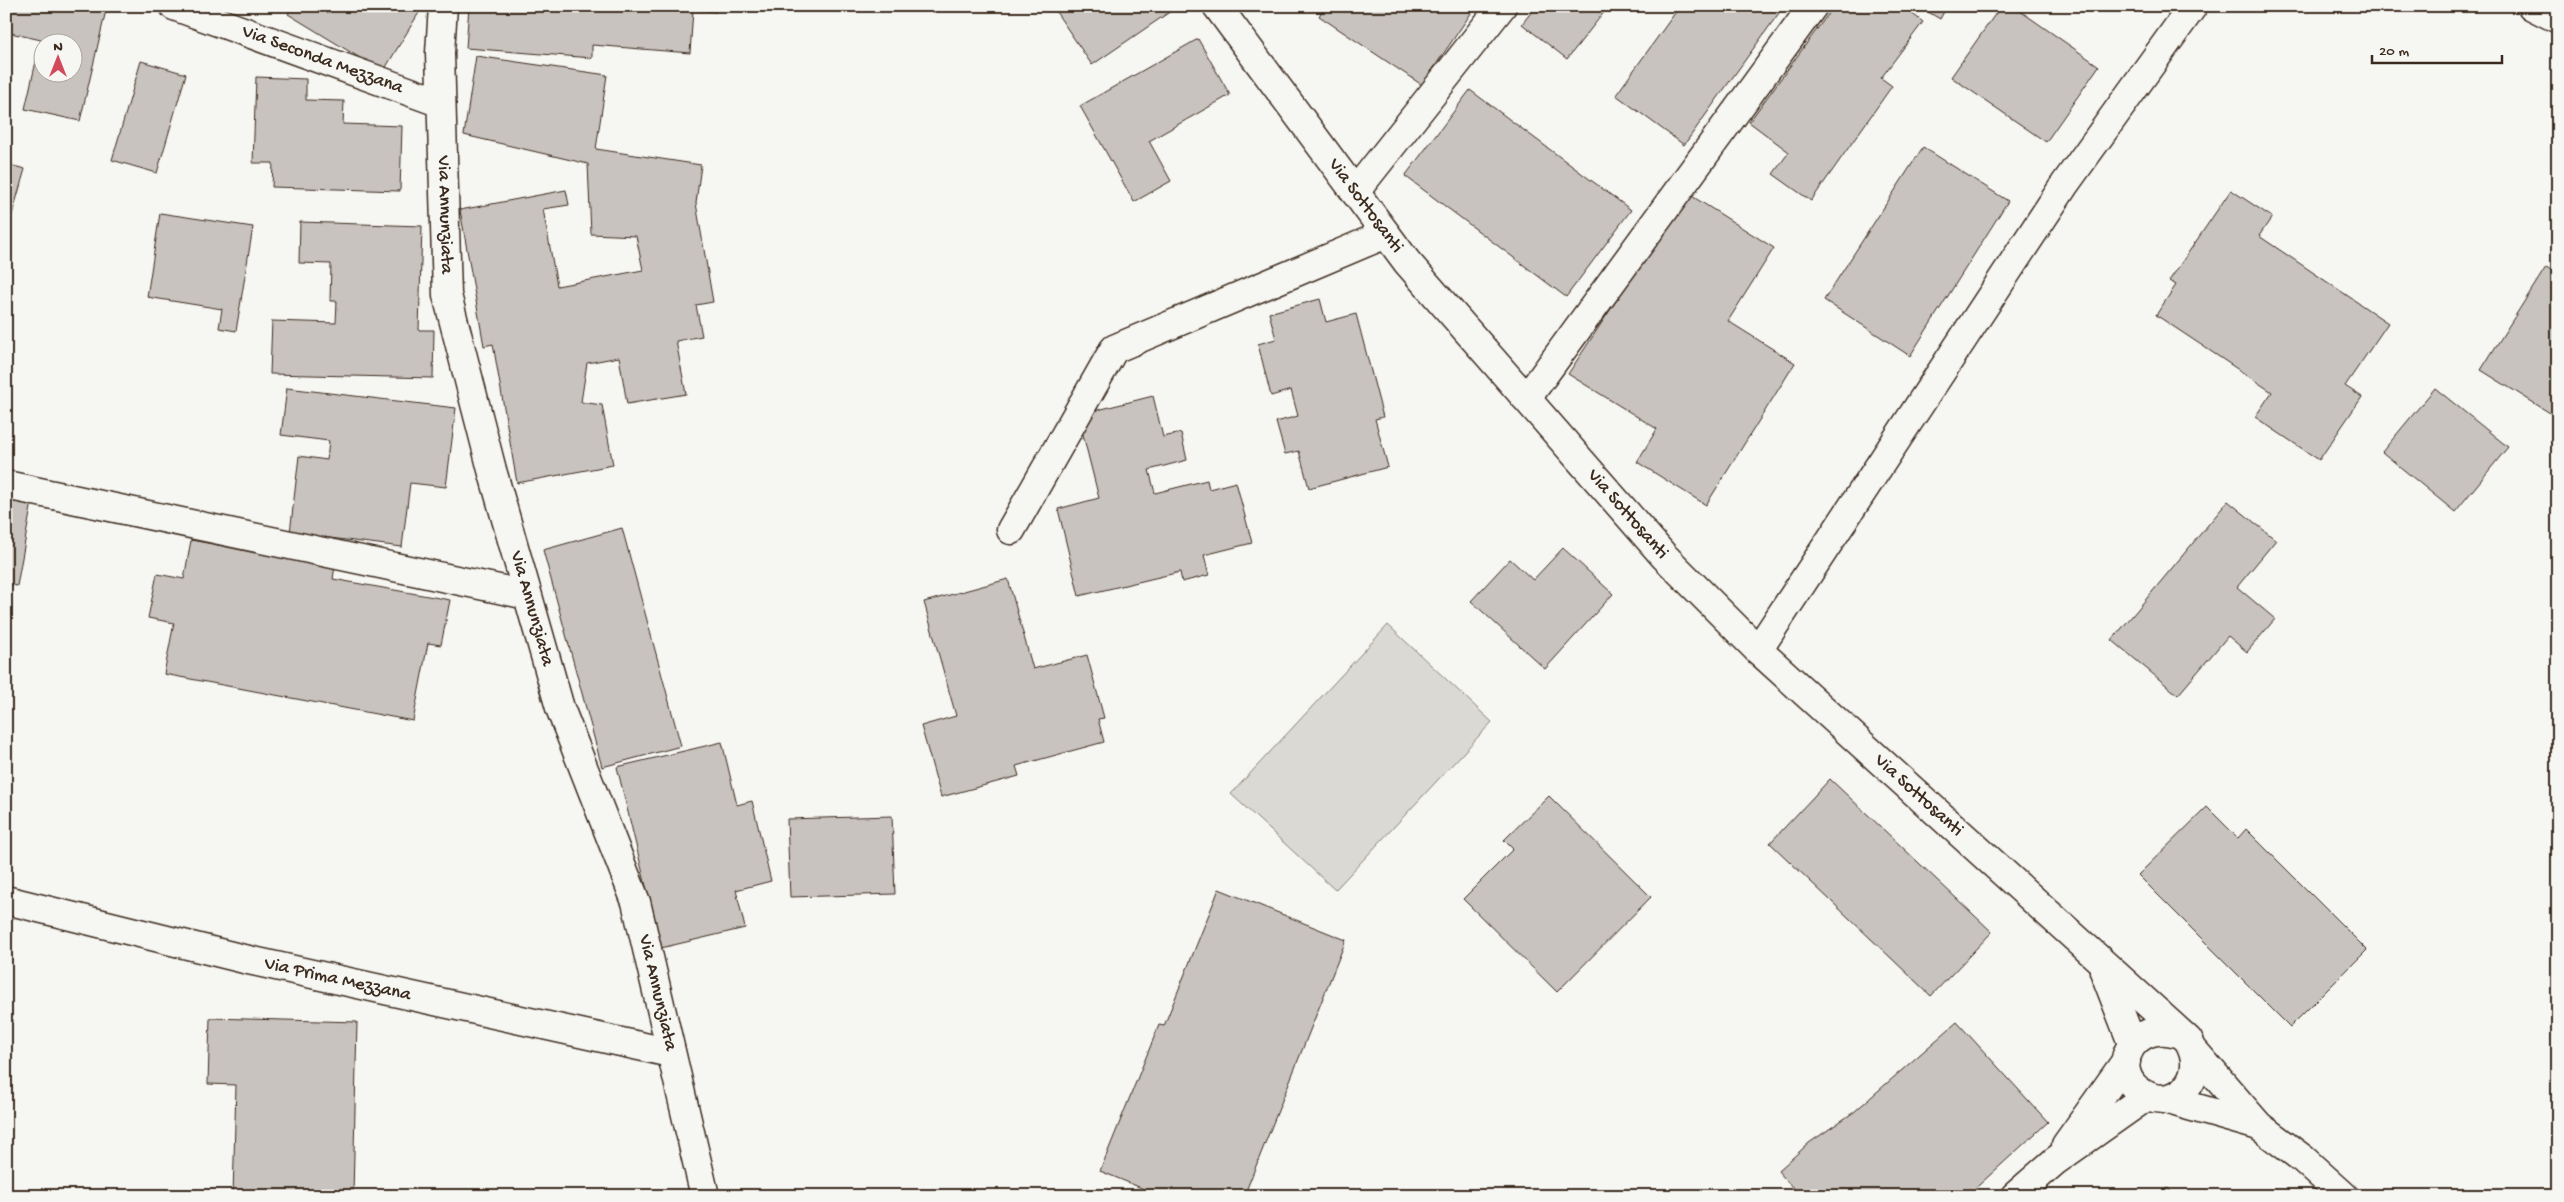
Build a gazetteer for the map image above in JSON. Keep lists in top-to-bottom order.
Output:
{
  "streets": {
    "street": [
      "Via Seconda Mezzana",
      "Via Sottosanti",
      "Via Annunziata",
      "Via Prima Mezzana"
    ]
  },
  "crossings": [
    ["Via Seconda Mezzana", "Via Annunziata"],
    ["Via Annunziata", "Via Prima Mezzana"]
  ],
  "scale_bar": "20 m",
  "north": "top"
}
